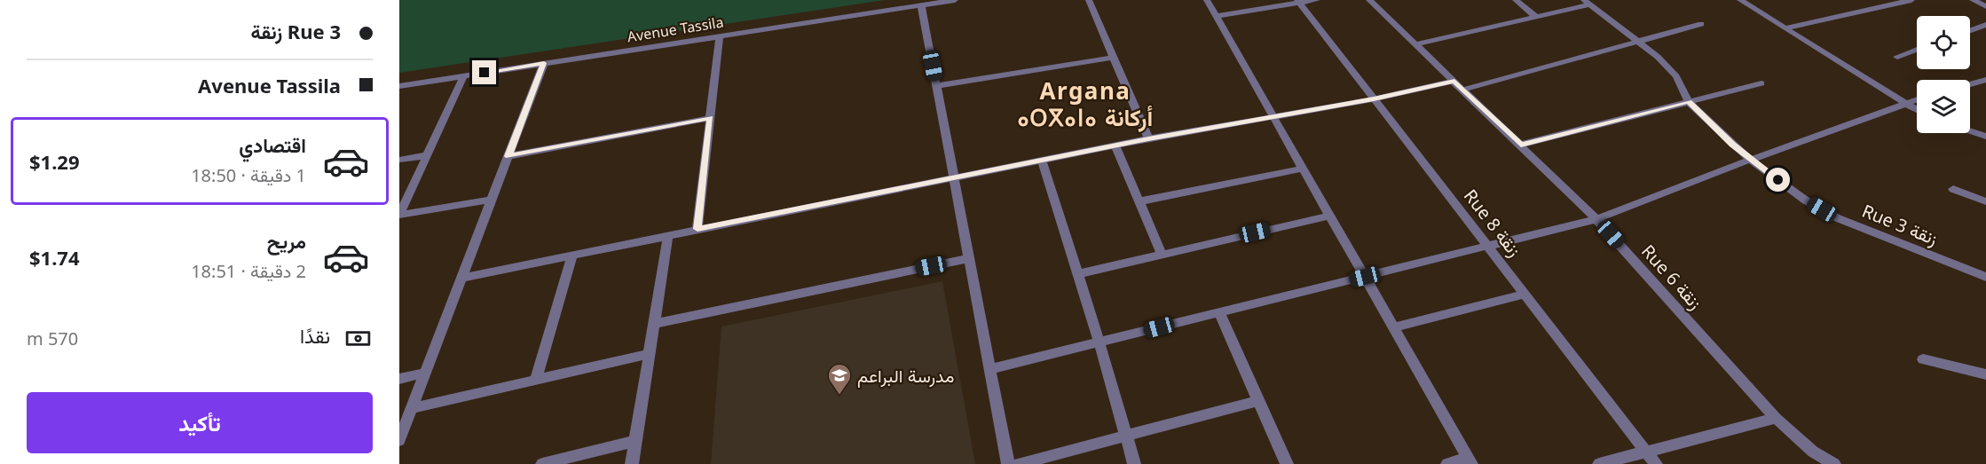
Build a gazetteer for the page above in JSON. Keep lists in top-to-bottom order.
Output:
{
  "streets": {
    "street": [
      "Avenue Tassila",
      "Rue 8 زنقة",
      "Rue 3 زنقة",
      "Rue 6 زنقة"
    ]
  },
  "districts": ["Argana ⴰⵔⴳⴰⵏⴰ أركانة"],
  "places": {
    "school or university": ["مدرسة البراعم"]
  },
  "page": {
    "banner": ["Rue 3 زنقة", "Avenue Tassila"],
    "list": [
      {
        "name": "اقتصادي",
        "note": "1 دقيقة · 18:50",
        "value": "$1.29"
      },
      {
        "name": "مريح",
        "note": "2 دقيقة · 18:51",
        "value": "$1.74"
      }
    ],
    "pay": ["نقدًا", "570 m"],
    "buttons": "تأكيد"
  }
}
